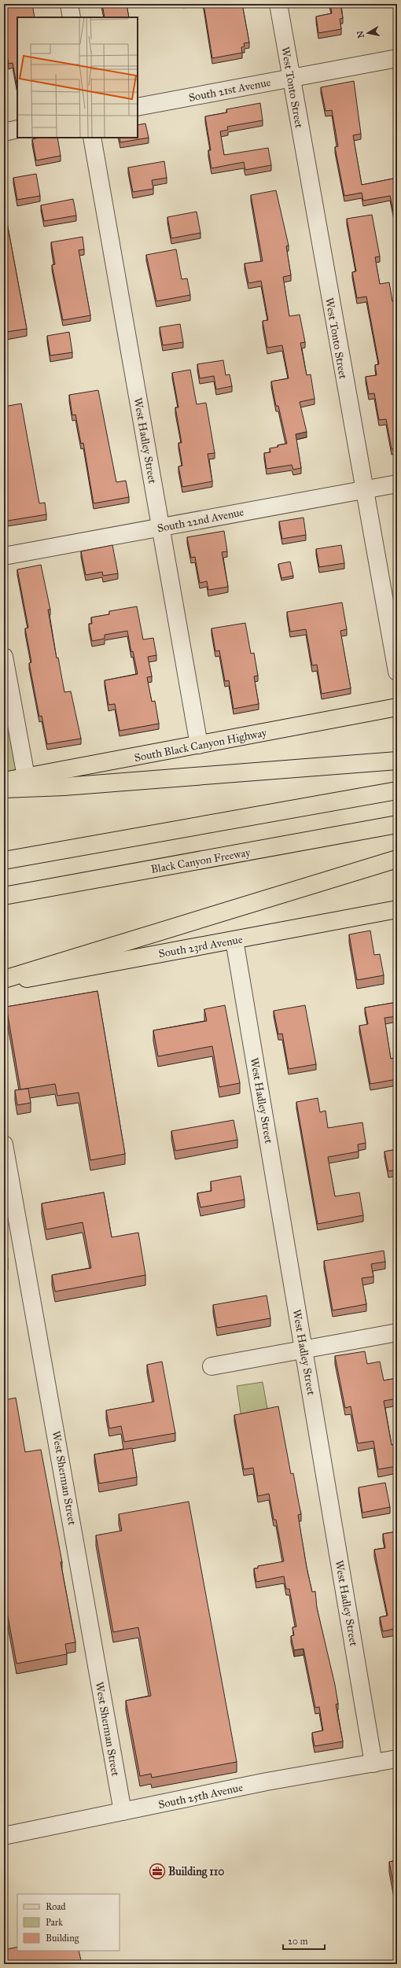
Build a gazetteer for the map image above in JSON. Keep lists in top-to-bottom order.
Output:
{
  "streets": {
    "main road": ["South Black Canyon Highway", "Black Canyon Freeway", "South 23rd Avenue"],
    "street": [
      "West Tonto Street",
      "South 21st Avenue",
      "West Hadley Street",
      "South 22nd Avenue",
      "West Sherman Street",
      "South 25th Avenue"
    ]
  },
  "crossings": [
    ["West Tonto Street", "South 21st Avenue"],
    ["West Tonto Street", "South 22nd Avenue"],
    ["West Hadley Street", "South 22nd Avenue"],
    ["West Hadley Street", "South Black Canyon Highway"],
    ["West Hadley Street", "South 23rd Avenue"],
    ["West Hadley Street", "South 25th Avenue"],
    ["West Sherman Street", "South 25th Avenue"]
  ],
  "places": {
    "office": ["Building 110"]
  },
  "legend": ["Road", "Park", "Building"],
  "scale_bar": "20 m",
  "north": "left"
}
